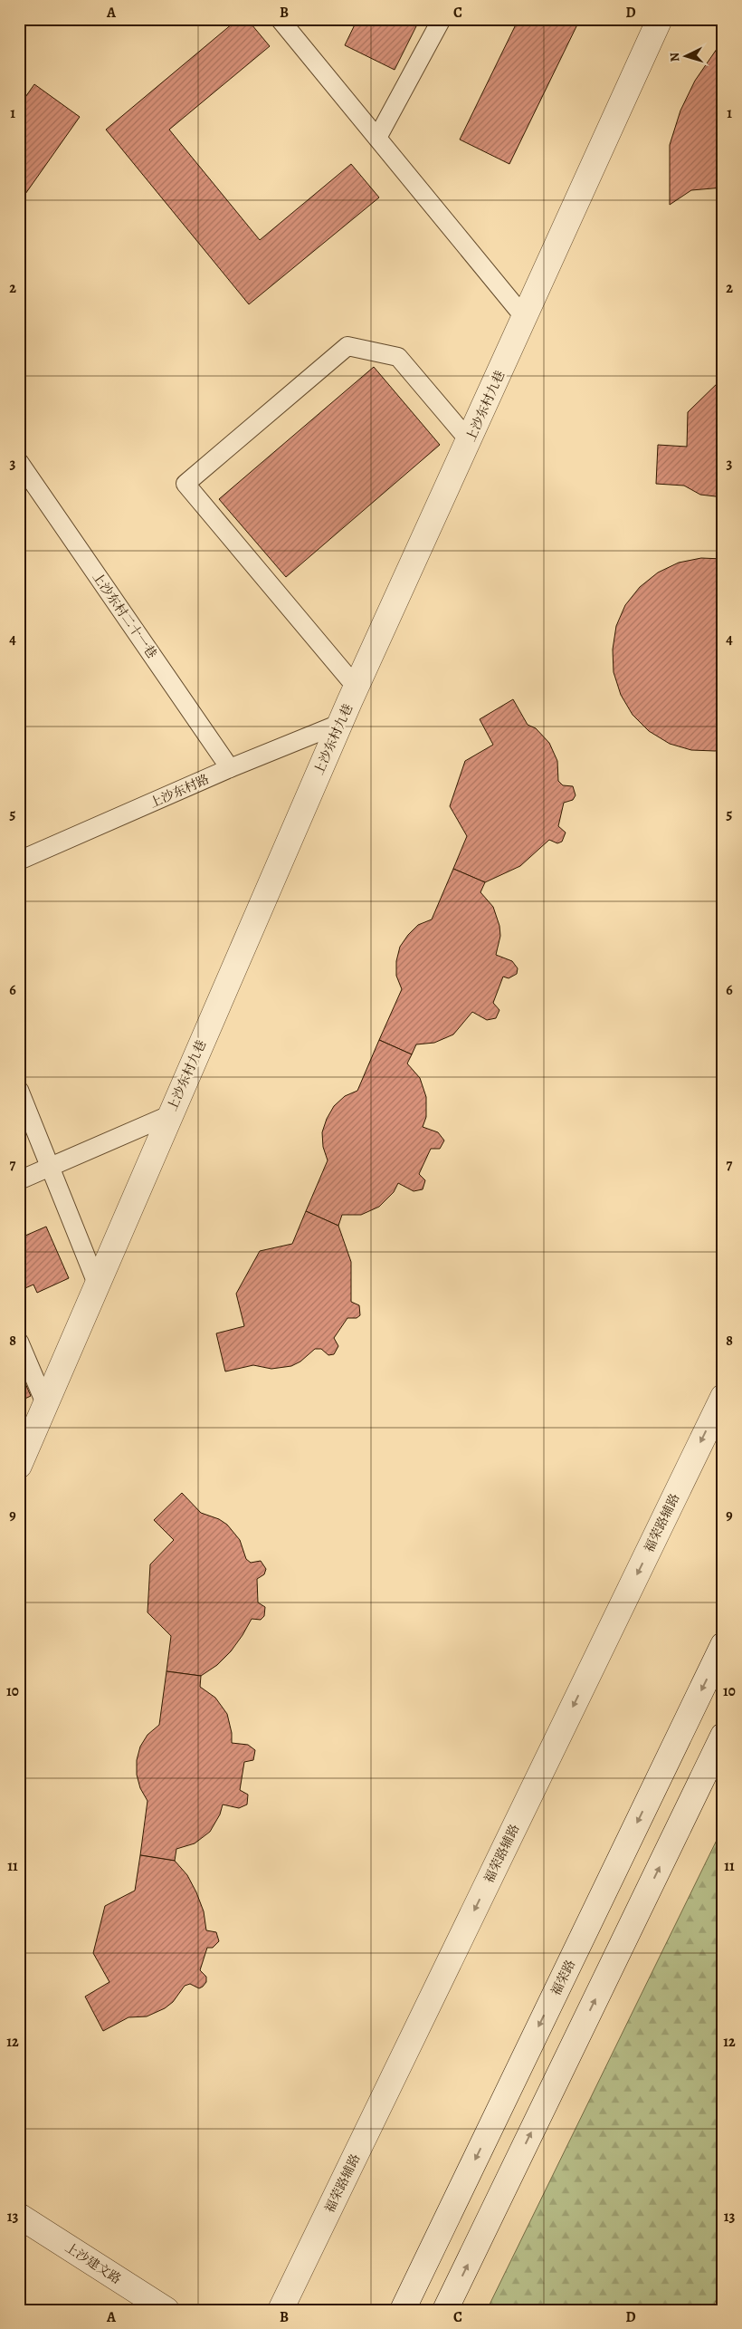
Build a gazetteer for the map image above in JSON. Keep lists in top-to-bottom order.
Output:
{
  "streets": {
    "street": [
      "上沙东村九巷",
      "福荣路辅路",
      "福荣路",
      "上沙建文路"
    ],
    "lane": ["上沙东村二十一巷", "上沙东村路"]
  },
  "crossings": [
    ["上沙东村九巷", "上沙东村路"],
    ["上沙东村二十一巷", "上沙东村路"]
  ],
  "north": "left",
  "grid": {
    "columns": [
      "A",
      "B",
      "C",
      "D"
    ],
    "rows": [
      "1",
      "2",
      "3",
      "4",
      "5",
      "6",
      "7",
      "8",
      "9",
      "10",
      "11",
      "12",
      "13"
    ]
  }
}
